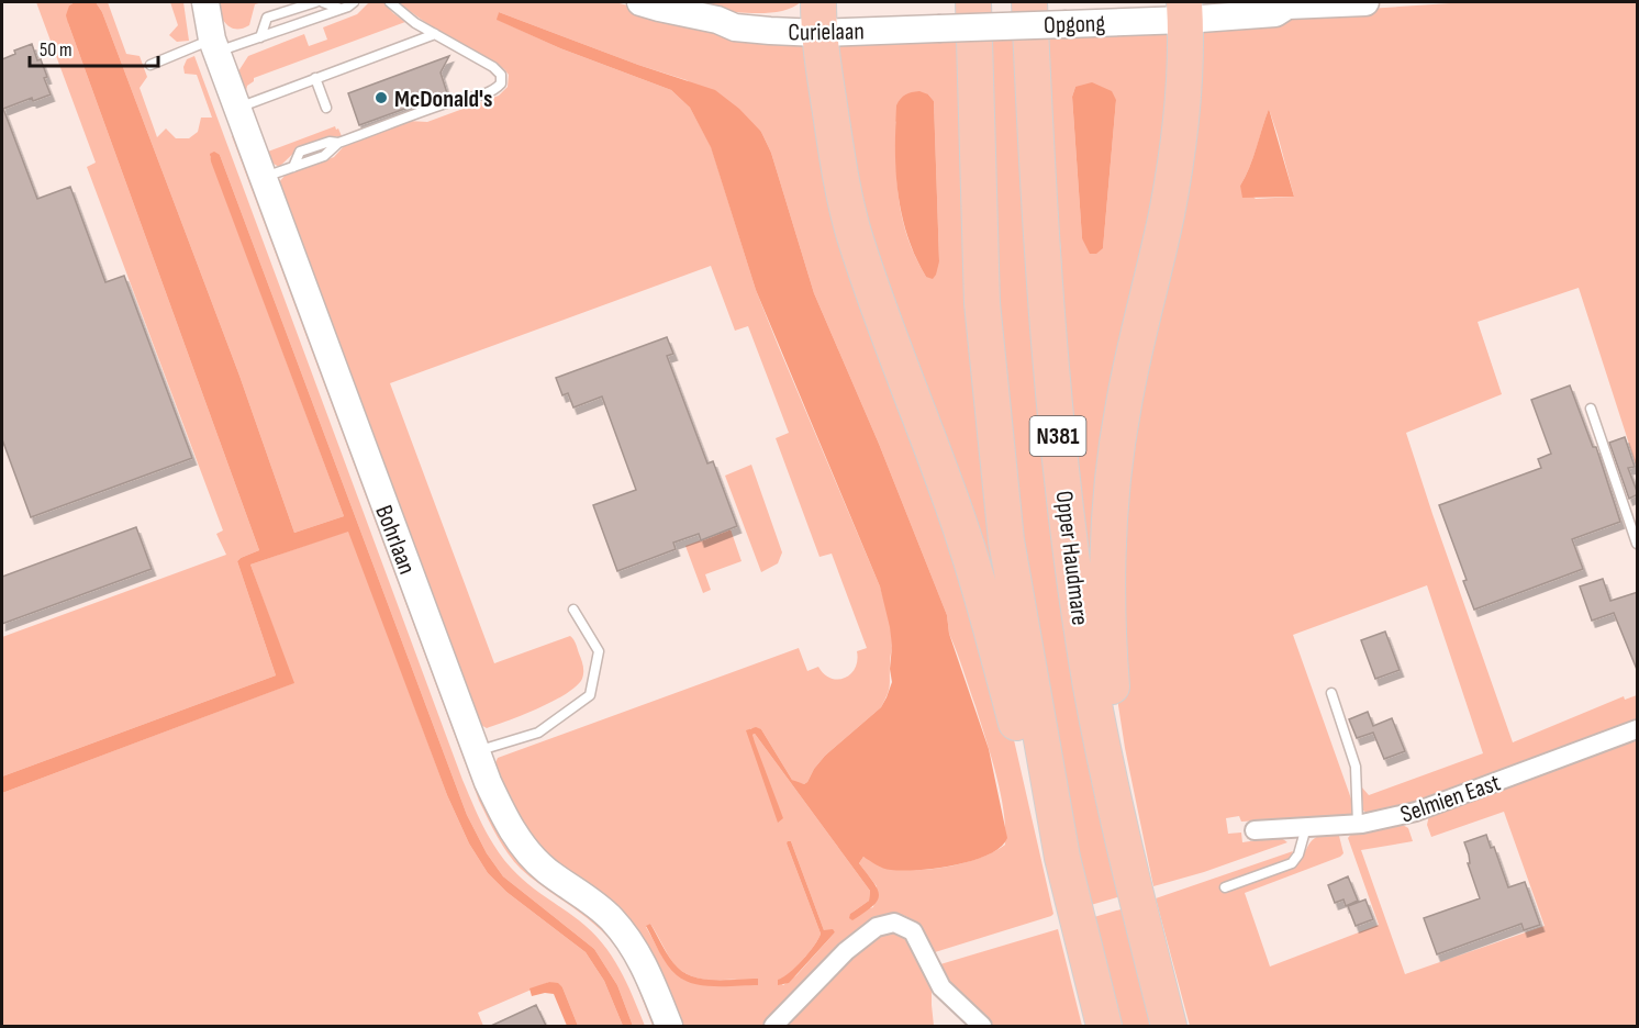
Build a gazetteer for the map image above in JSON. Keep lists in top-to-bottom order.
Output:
{
  "streets": {
    "highway": ["N381", "Opper Haudmare"],
    "main road": ["Opgong", "Curielaan", "Bohrlaan"],
    "street": ["Selmien East"]
  },
  "crossings": [
    ["Opgong", "Curielaan"],
    ["Opgong", "N381"],
    ["Curielaan", "N381"],
    ["N381", "Opper Haudmare"]
  ],
  "places": ["McDonald's"],
  "scale_bar": "50 m"
}
